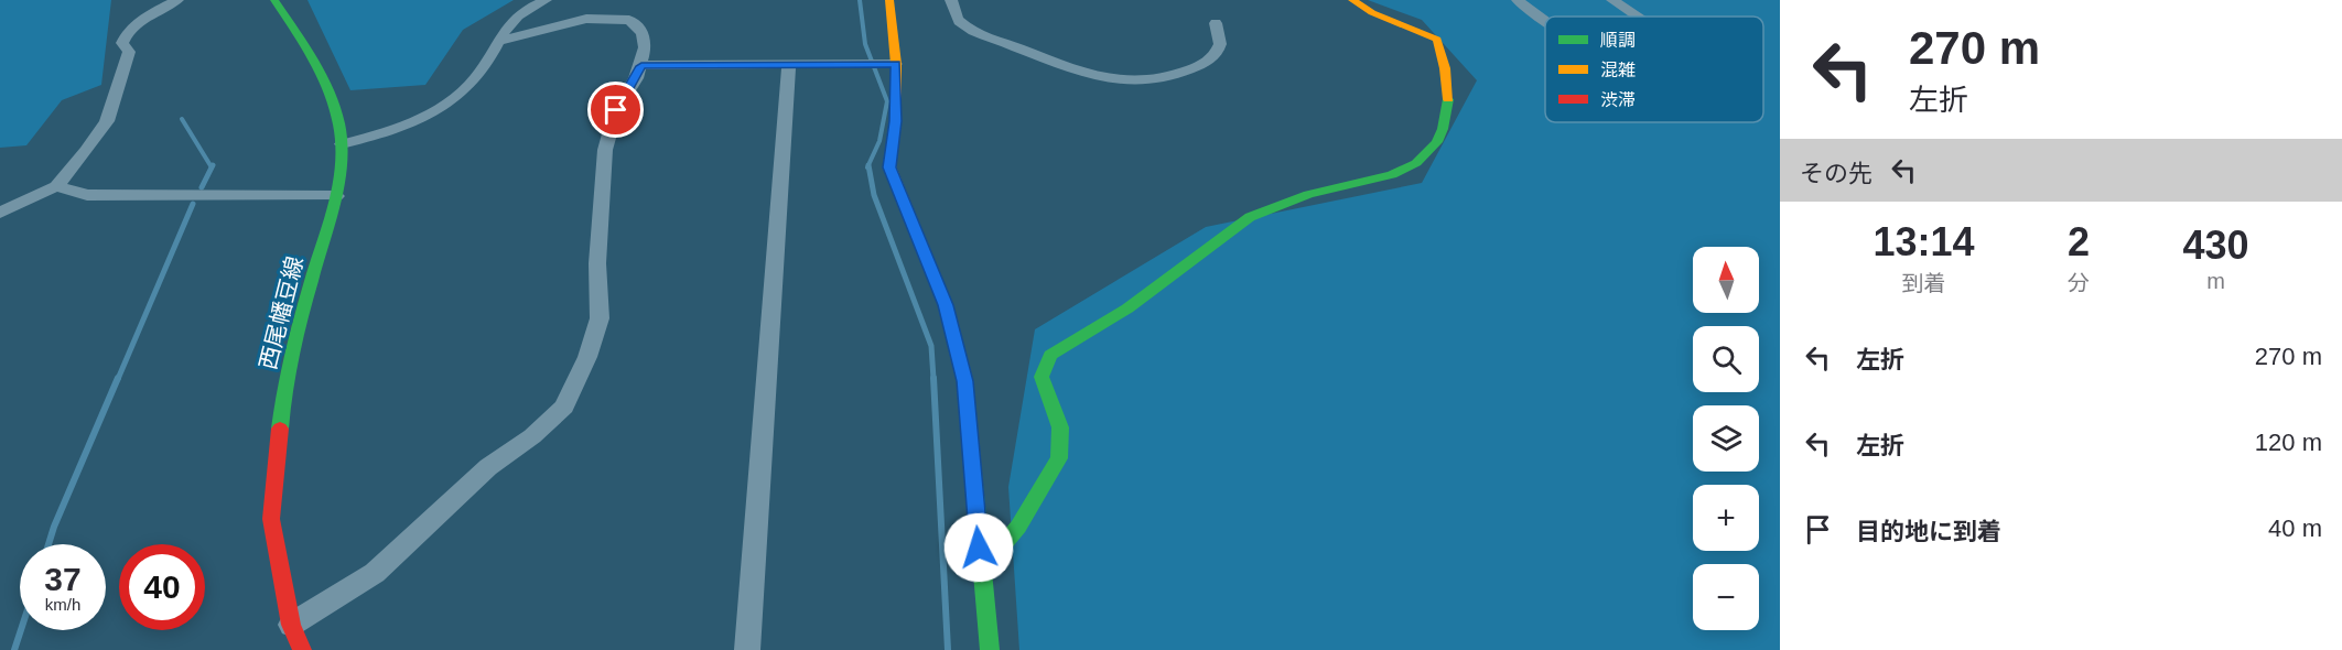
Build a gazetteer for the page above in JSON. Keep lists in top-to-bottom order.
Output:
{
  "streets": {
    "street": ["西尾幡豆線"]
  },
  "legend": ["順調", "混雑", "渋滞"],
  "north": "top",
  "page": {
    "turn": ["270 m", "左折"],
    "then": "その先",
    "eta": [
      "13:14",
      "到着",
      "2",
      "分",
      "430",
      "m"
    ],
    "map_buttons": ["+", "−"],
    "list": [
      {
        "name": "左折",
        "value": "270 m"
      },
      {
        "name": "左折",
        "value": "120 m"
      },
      {
        "name": "目的地に到着",
        "value": "40 m"
      }
    ],
    "speed": "37 km/h",
    "limit": "40"
  }
}
